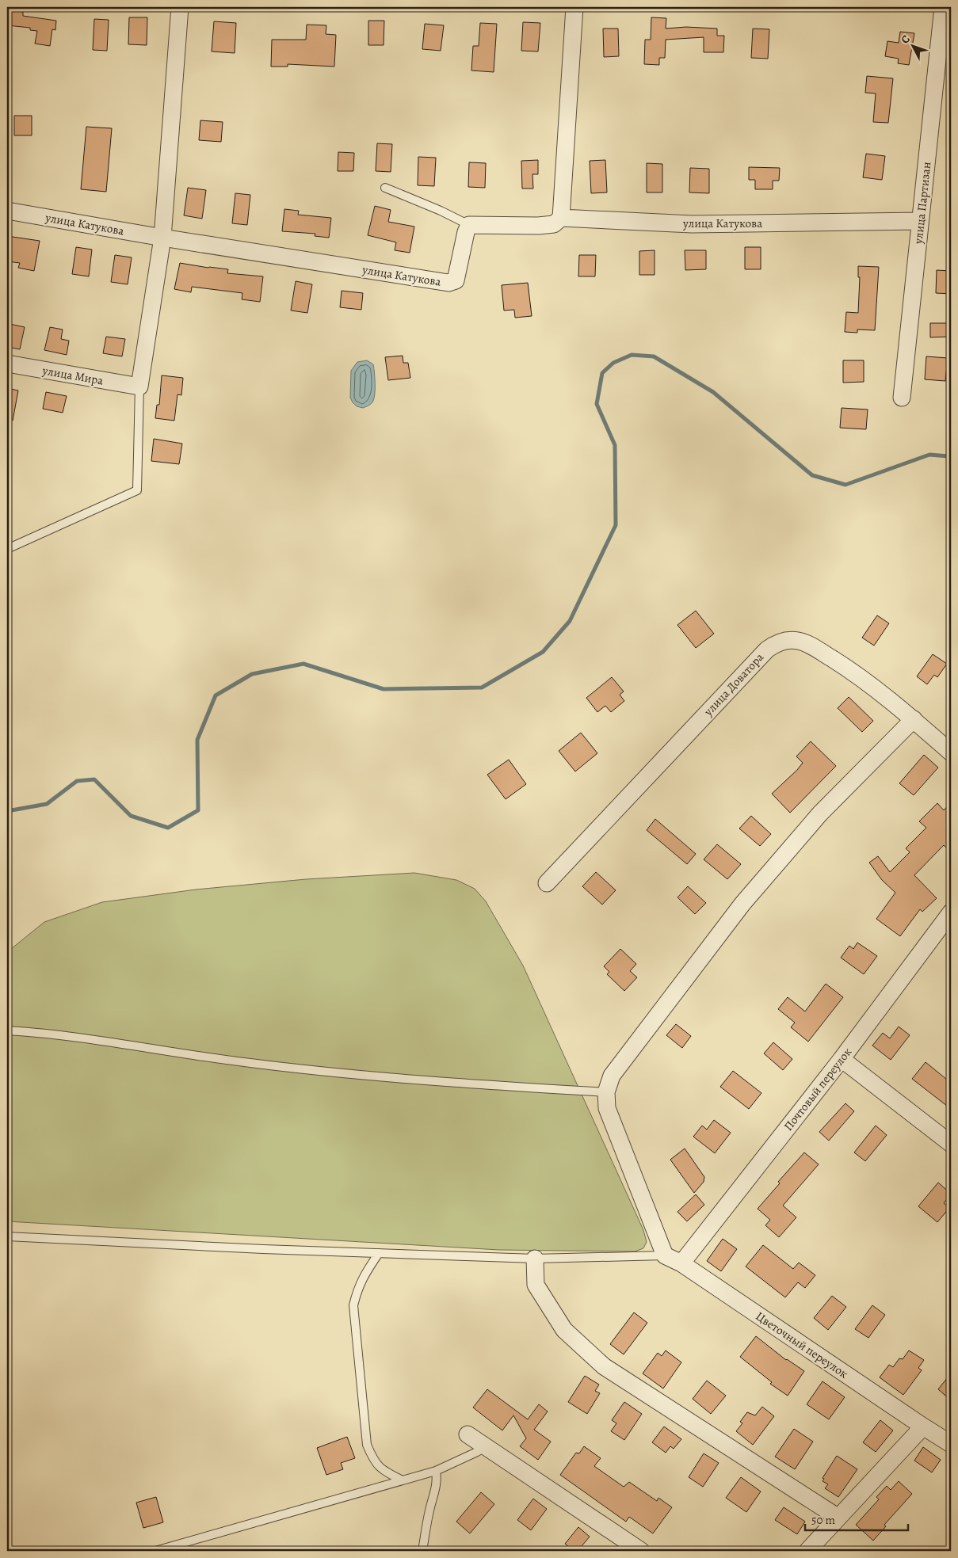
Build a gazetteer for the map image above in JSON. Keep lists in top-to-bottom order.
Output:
{
  "streets": {
    "street": [
      "улица Партизан",
      "улица Катукова",
      "улица Мира",
      "улица Доватора",
      "Почтовый переулок",
      "Цветочный переулок"
    ]
  },
  "crossings": [
    ["улица Партизан", "улица Катукова"],
    ["Почтовый переулок", "Цветочный переулок"]
  ],
  "scale_bar": "50 m",
  "north": "top left"
}
